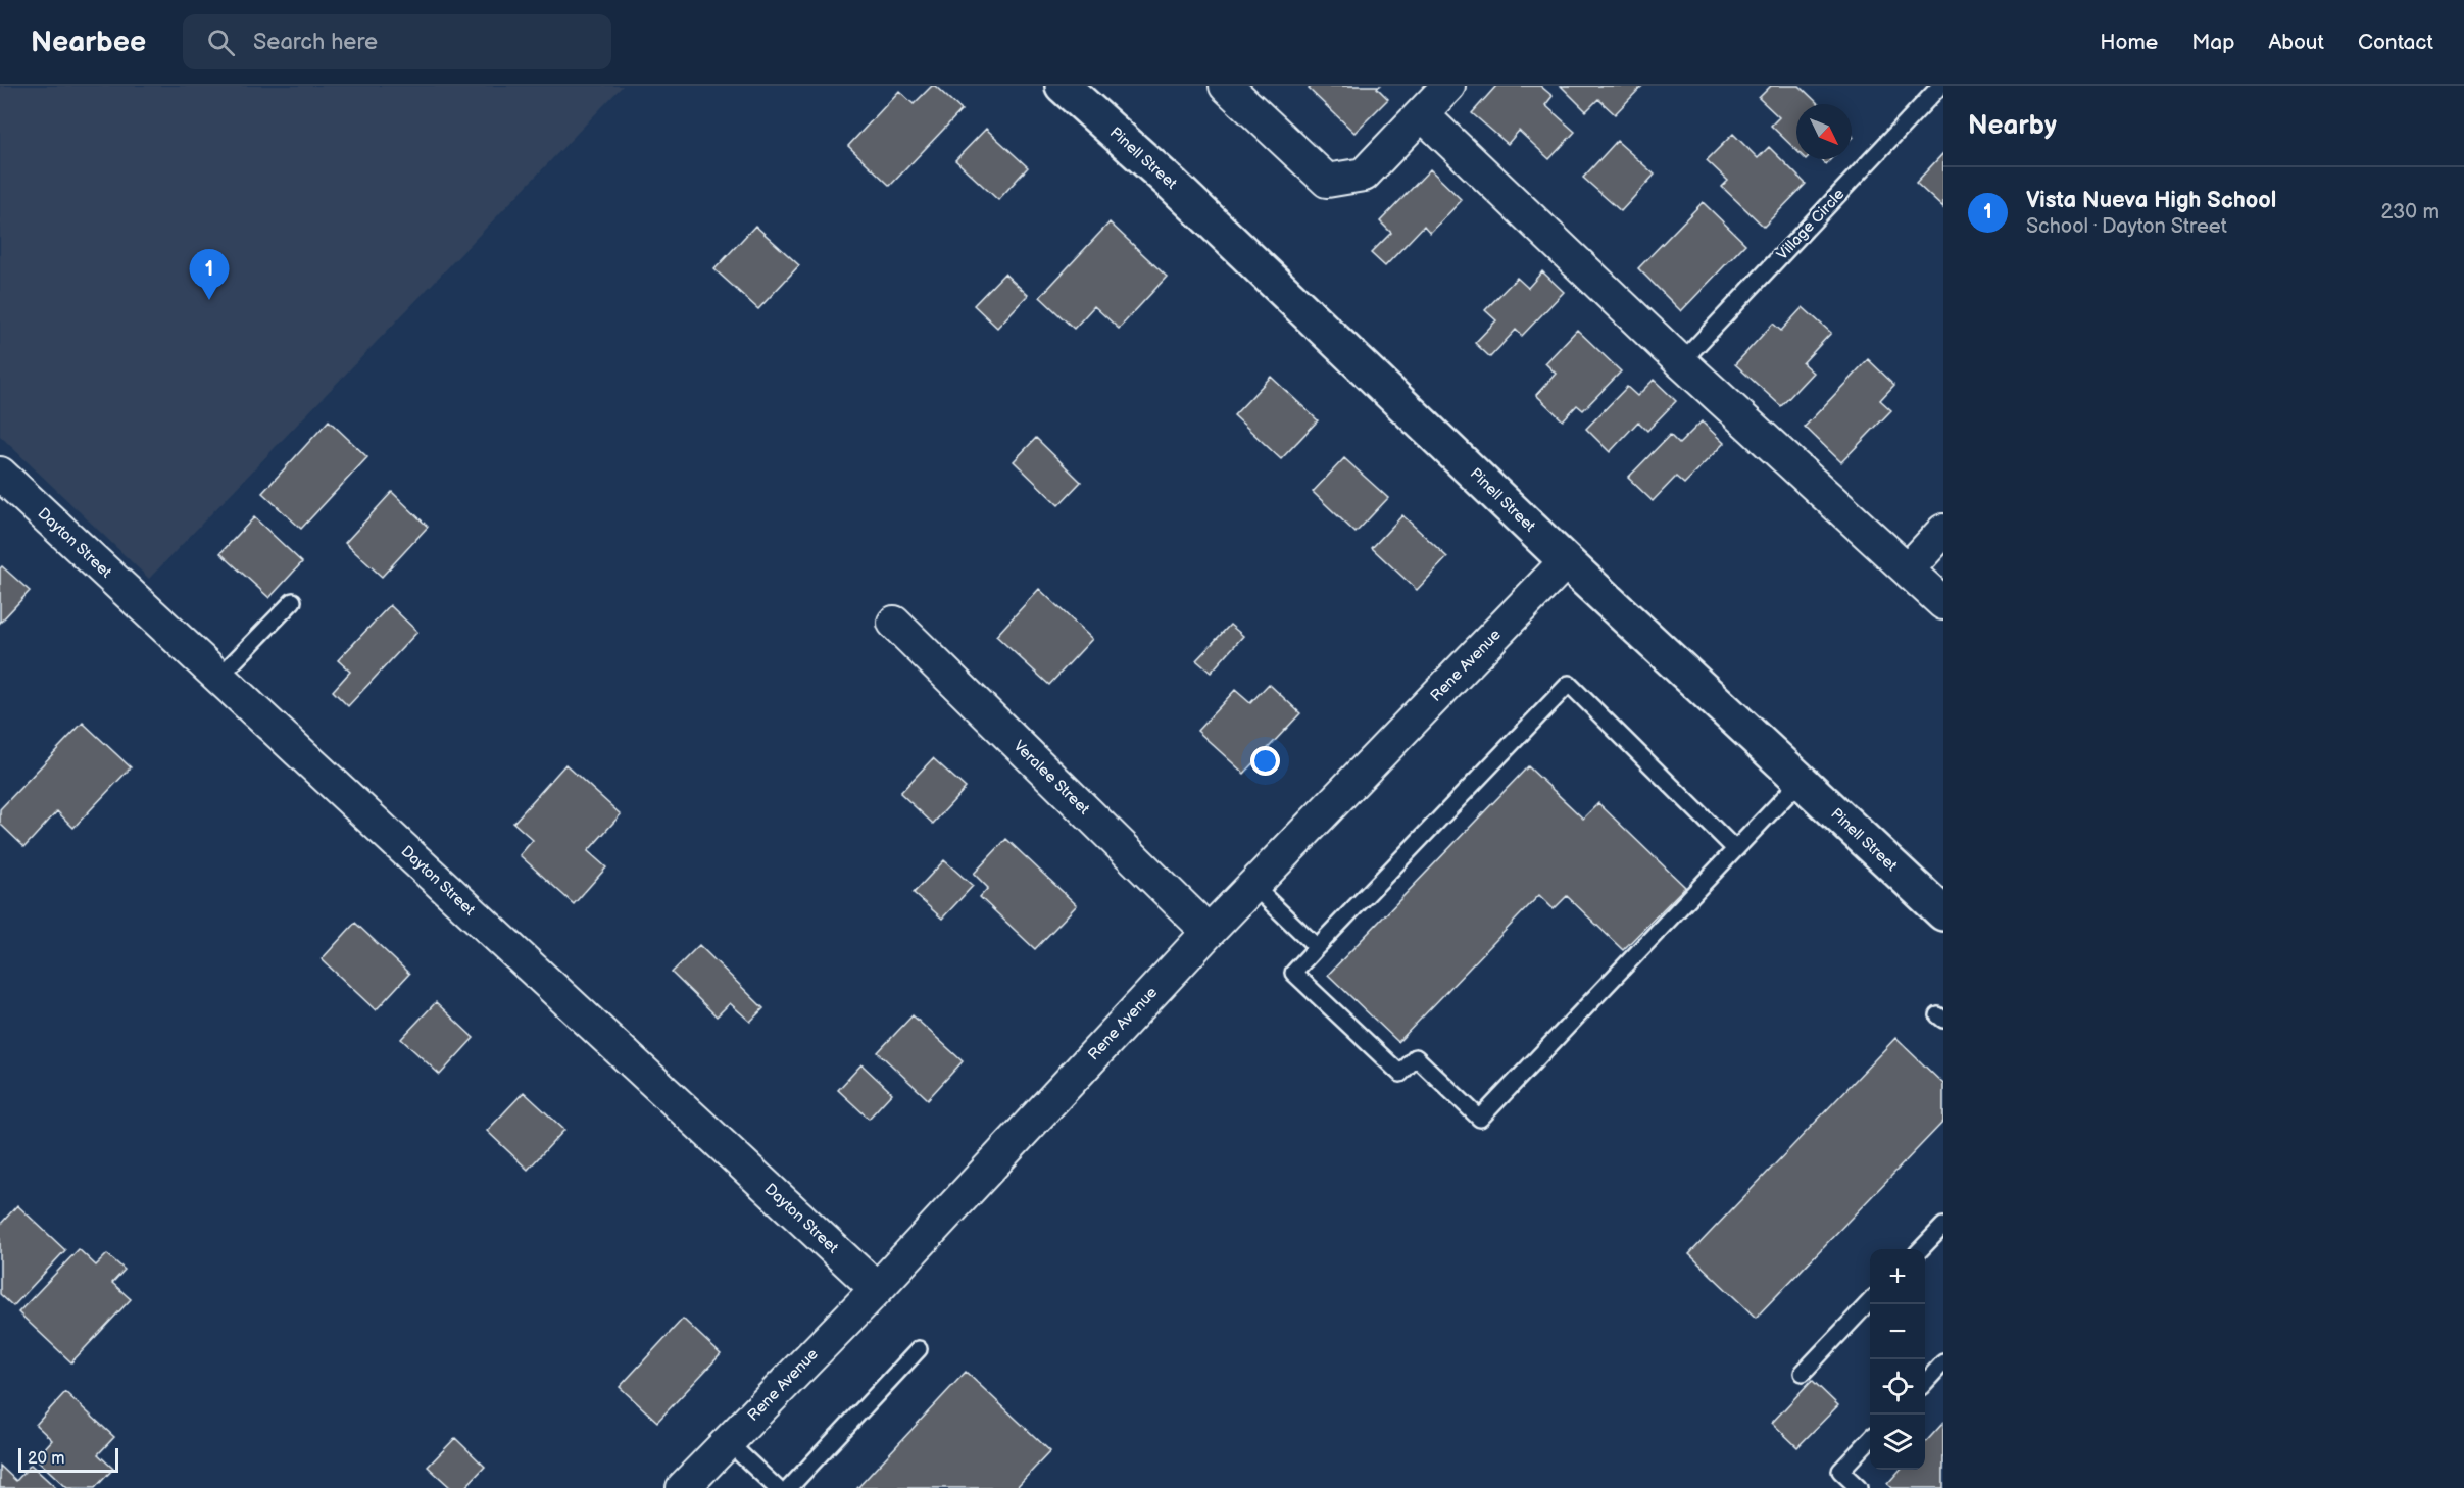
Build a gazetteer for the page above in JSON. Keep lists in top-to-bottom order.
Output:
{
  "streets": {
    "street": [
      "Pinell Street",
      "Dayton Street",
      "Rene Avenue",
      "Veralee Street"
    ],
    "lane": ["Village Circle"]
  },
  "crossings": [
    ["Pinell Street", "Rene Avenue"],
    ["Dayton Street", "Rene Avenue"],
    ["Rene Avenue", "Veralee Street"]
  ],
  "scale_bar": "20 m",
  "north": "bottom right",
  "page": {
    "header": "Nearbee",
    "search": "Search here",
    "nav": [
      "Home",
      "Map",
      "About",
      "Contact"
    ],
    "heading": "Nearby",
    "list": [
      {
        "mark": "1",
        "name": "Vista Nueva High School",
        "note": "School · Dayton Street",
        "value": "230 m"
      }
    ],
    "pins": "1",
    "map_buttons": ["+", "−"],
    "scale": "20 m"
  }
}
